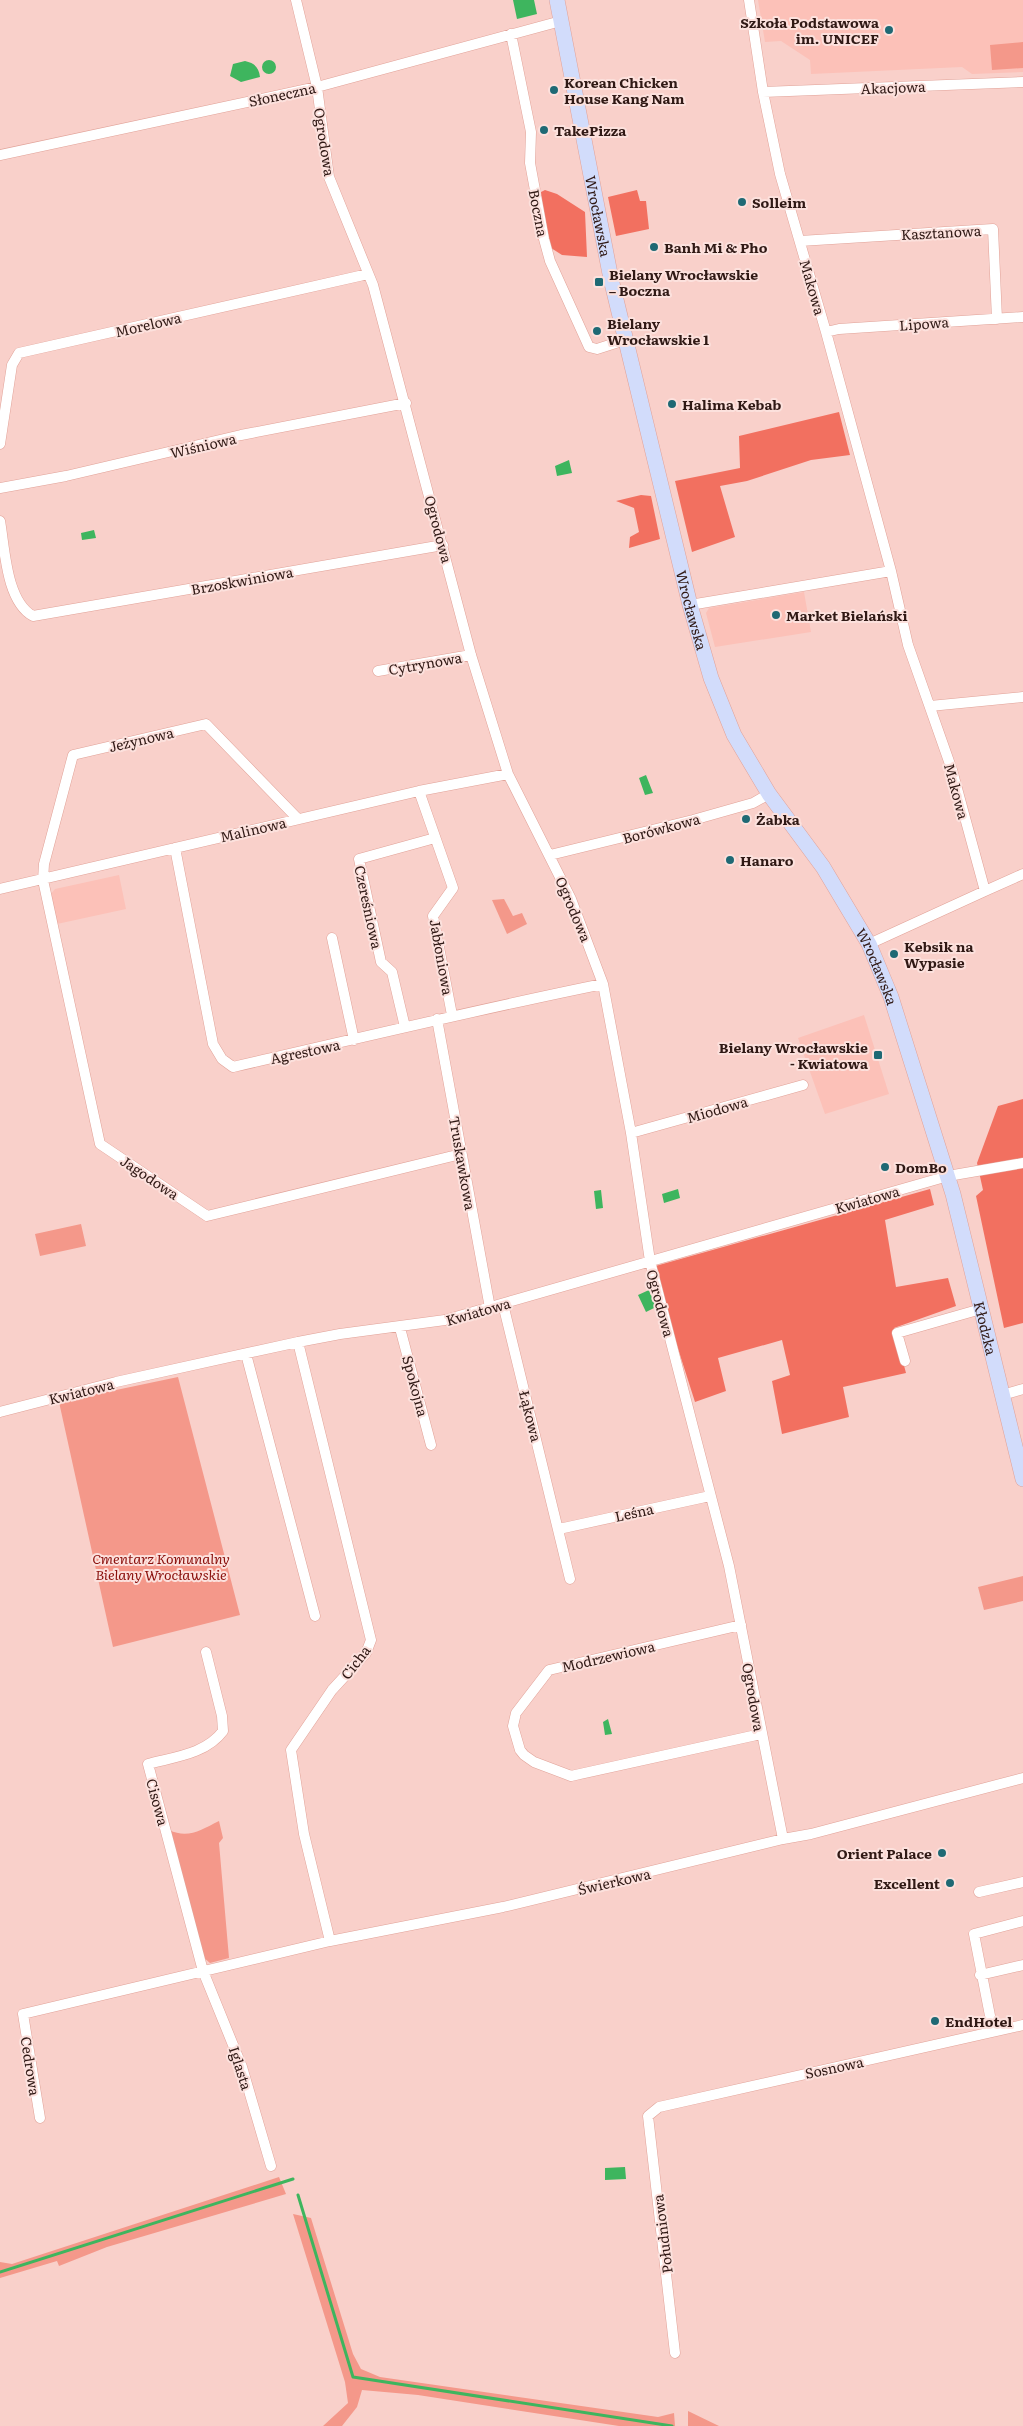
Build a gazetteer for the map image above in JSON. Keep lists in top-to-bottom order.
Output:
{
  "streets": {
    "main road": ["Wrocławska", "Kłodzka"],
    "street": [
      "Akacjowa",
      "Słoneczna",
      "Ogrodowa",
      "Boczna",
      "Kasztanowa",
      "Makowa",
      "Lipowa",
      "Morelowa",
      "Wiśniowa",
      "Brzoskwiniowa",
      "Cytrynowa",
      "Jeżynowa",
      "Borówkowa",
      "Malinowa",
      "Czereśniowa",
      "Jabłoniowa",
      "Agrestowa",
      "Miodowa",
      "Truskawkowa",
      "Jagodowa",
      "Kwiatowa",
      "Spokojna",
      "Łąkowa",
      "Leśna",
      "Modrzewiowa",
      "Cicha",
      "Cisowa",
      "Świerkowa",
      "Cedrowa",
      "Sosnowa",
      "Iglasta",
      "Południowa"
    ]
  },
  "crossings": [
    ["Akacjowa", "Makowa"],
    ["Słoneczna", "Ogrodowa"],
    ["Słoneczna", "Boczna"],
    ["Słoneczna", "Wrocławska"],
    ["Ogrodowa", "Morelowa"],
    ["Ogrodowa", "Wiśniowa"],
    ["Ogrodowa", "Brzoskwiniowa"],
    ["Ogrodowa", "Cytrynowa"],
    ["Ogrodowa", "Borówkowa"],
    ["Ogrodowa", "Malinowa"],
    ["Ogrodowa", "Agrestowa"],
    ["Ogrodowa", "Miodowa"],
    ["Ogrodowa", "Kwiatowa"],
    ["Ogrodowa", "Leśna"],
    ["Ogrodowa", "Modrzewiowa"],
    ["Ogrodowa", "Świerkowa"],
    ["Boczna", "Wrocławska"],
    ["Wrocławska", "Borówkowa"],
    ["Wrocławska", "Kwiatowa"],
    ["Wrocławska", "Kłodzka"],
    ["Kasztanowa", "Makowa"],
    ["Kasztanowa", "Lipowa"],
    ["Makowa", "Lipowa"],
    ["Jeżynowa", "Malinowa"],
    ["Jeżynowa", "Jagodowa"],
    ["Malinowa", "Jabłoniowa"],
    ["Malinowa", "Agrestowa"],
    ["Malinowa", "Jagodowa"],
    ["Czereśniowa", "Jabłoniowa"],
    ["Czereśniowa", "Agrestowa"],
    ["Jabłoniowa", "Agrestowa"],
    ["Agrestowa", "Truskawkowa"],
    ["Truskawkowa", "Jagodowa"],
    ["Truskawkowa", "Kwiatowa"],
    ["Kwiatowa", "Kłodzka"],
    ["Kwiatowa", "Spokojna"],
    ["Kwiatowa", "Łąkowa"],
    ["Kwiatowa", "Cicha"],
    ["Łąkowa", "Leśna"],
    ["Cicha", "Świerkowa"],
    ["Cisowa", "Świerkowa"],
    ["Cisowa", "Iglasta"],
    ["Świerkowa", "Cedrowa"],
    ["Świerkowa", "Iglasta"],
    ["Sosnowa", "Południowa"]
  ],
  "parks": ["Cmentarz Komunalny Bielany Wrocławskie"],
  "places": {
    "other": [
      "Szkoła Podstawowa im. UNICEF",
      "Korean Chicken House Kang Nam",
      "TakePizza",
      "Solleim",
      "Banh Mi & Pho",
      "Bielany Wrocławskie 1",
      "Halima Kebab",
      "Market Bielański",
      "Żabka",
      "Hanaro",
      "Kebsik na Wypasie",
      "DomBo",
      "Orient Palace",
      "Excellent",
      "EndHotel"
    ],
    "transit": ["Bielany Wrocławskie – Boczna", "Bielany Wrocławskie - Kwiatowa"]
  }
}
